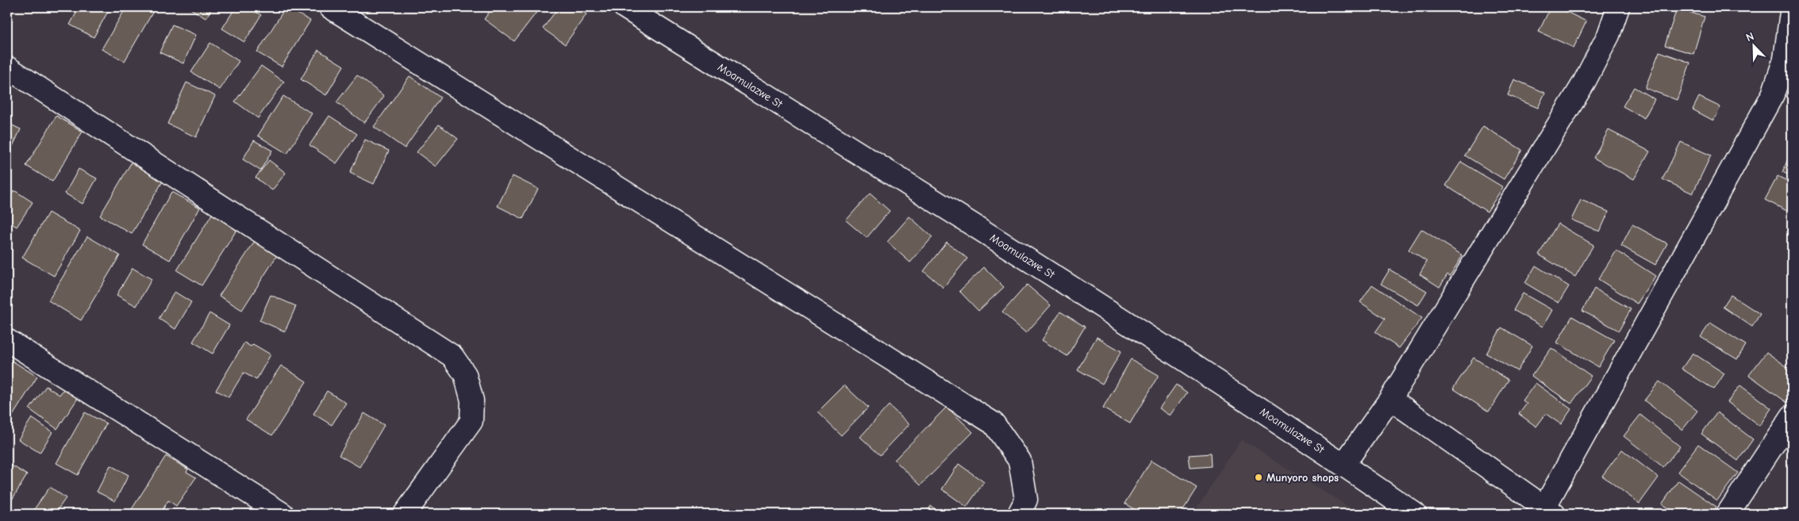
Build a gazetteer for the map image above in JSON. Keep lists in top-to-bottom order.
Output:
{
  "streets": {
    "street": ["Moamulazwe St"]
  },
  "places": ["Munyoro shops"],
  "north": "top left"
}
